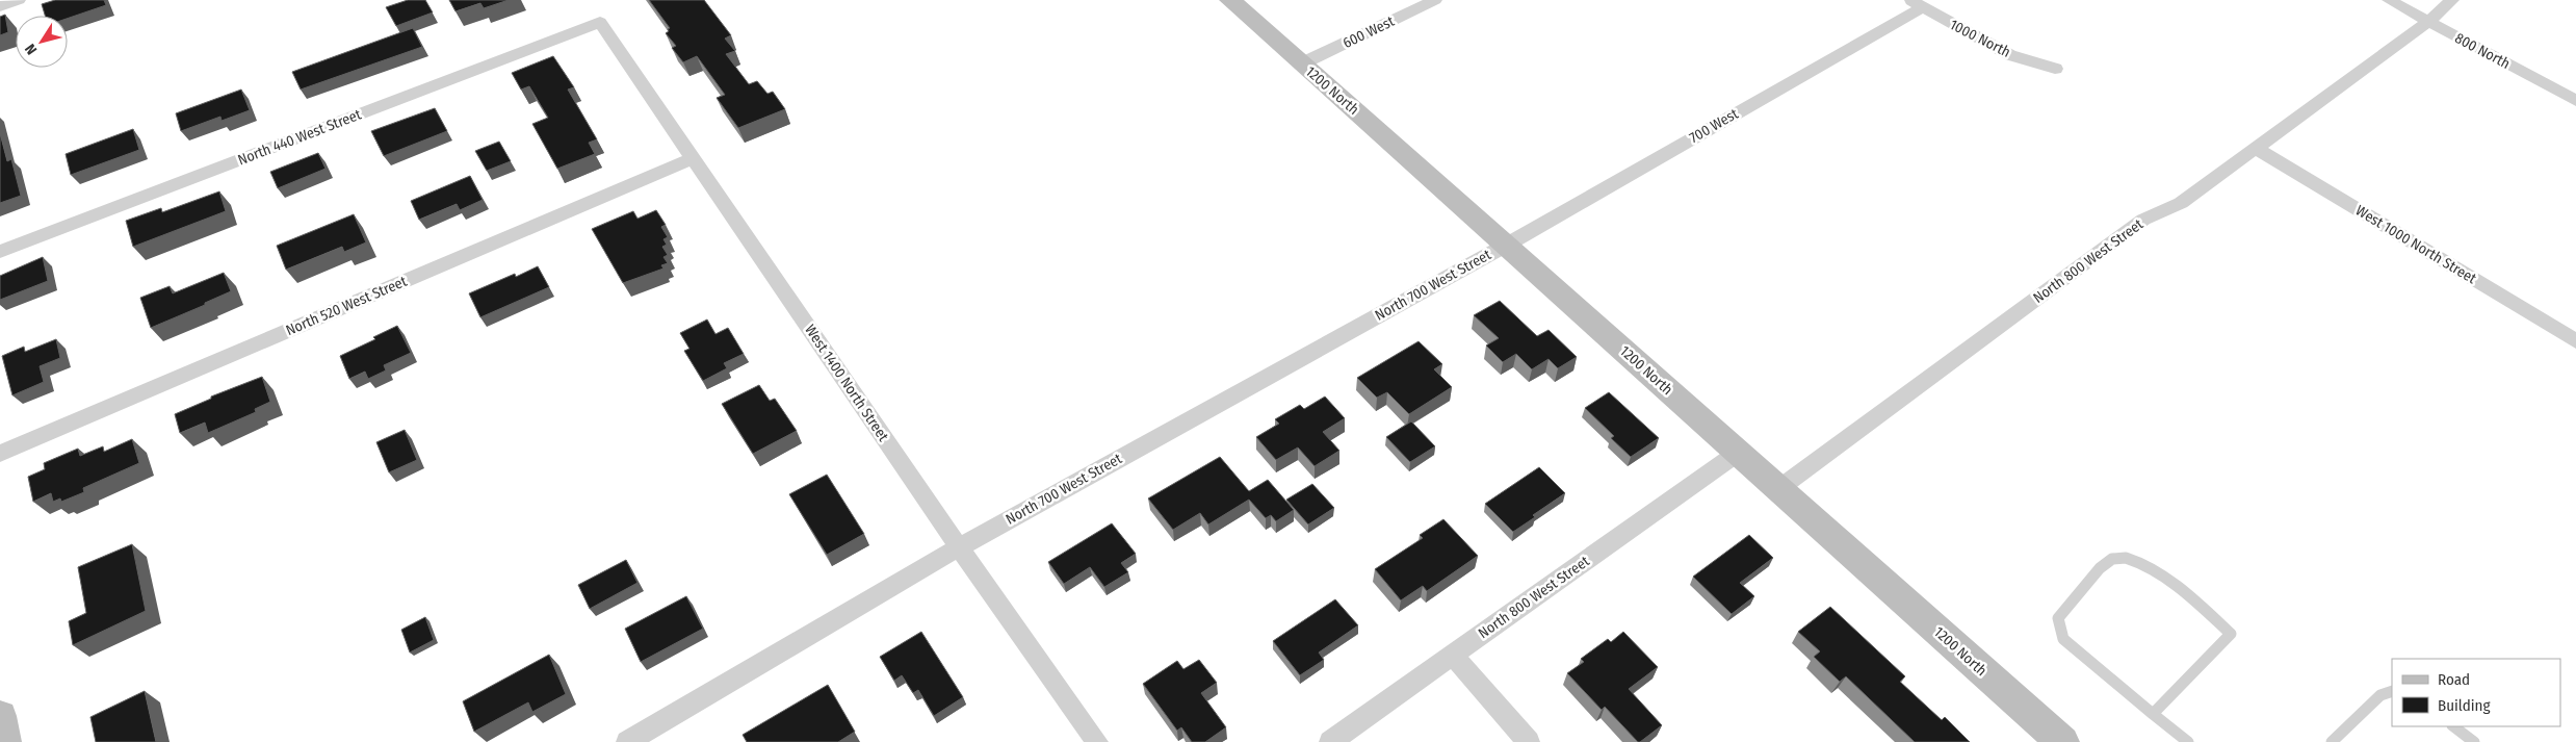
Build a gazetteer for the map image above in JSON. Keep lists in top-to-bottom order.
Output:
{
  "streets": {
    "street": [
      "600 West",
      "1000 North",
      "800 North",
      "1200 North",
      "700 West",
      "North 440 West Street",
      "West 1000 North Street",
      "North 800 West Street",
      "North 700 West Street",
      "North 520 West Street",
      "West 1400 North Street"
    ]
  },
  "crossings": [
    ["600 West", "1200 North"],
    ["1000 North", "700 West"],
    ["800 North", "North 800 West Street"],
    ["1200 North", "700 West"],
    ["1200 North", "North 800 West Street"],
    ["1200 North", "North 700 West Street"],
    ["700 West", "North 700 West Street"],
    ["North 440 West Street", "West 1400 North Street"],
    ["West 1000 North Street", "North 800 West Street"],
    ["North 700 West Street", "West 1400 North Street"],
    ["North 520 West Street", "West 1400 North Street"]
  ],
  "legend": ["Road", "Building"],
  "north": "bottom left"
}
